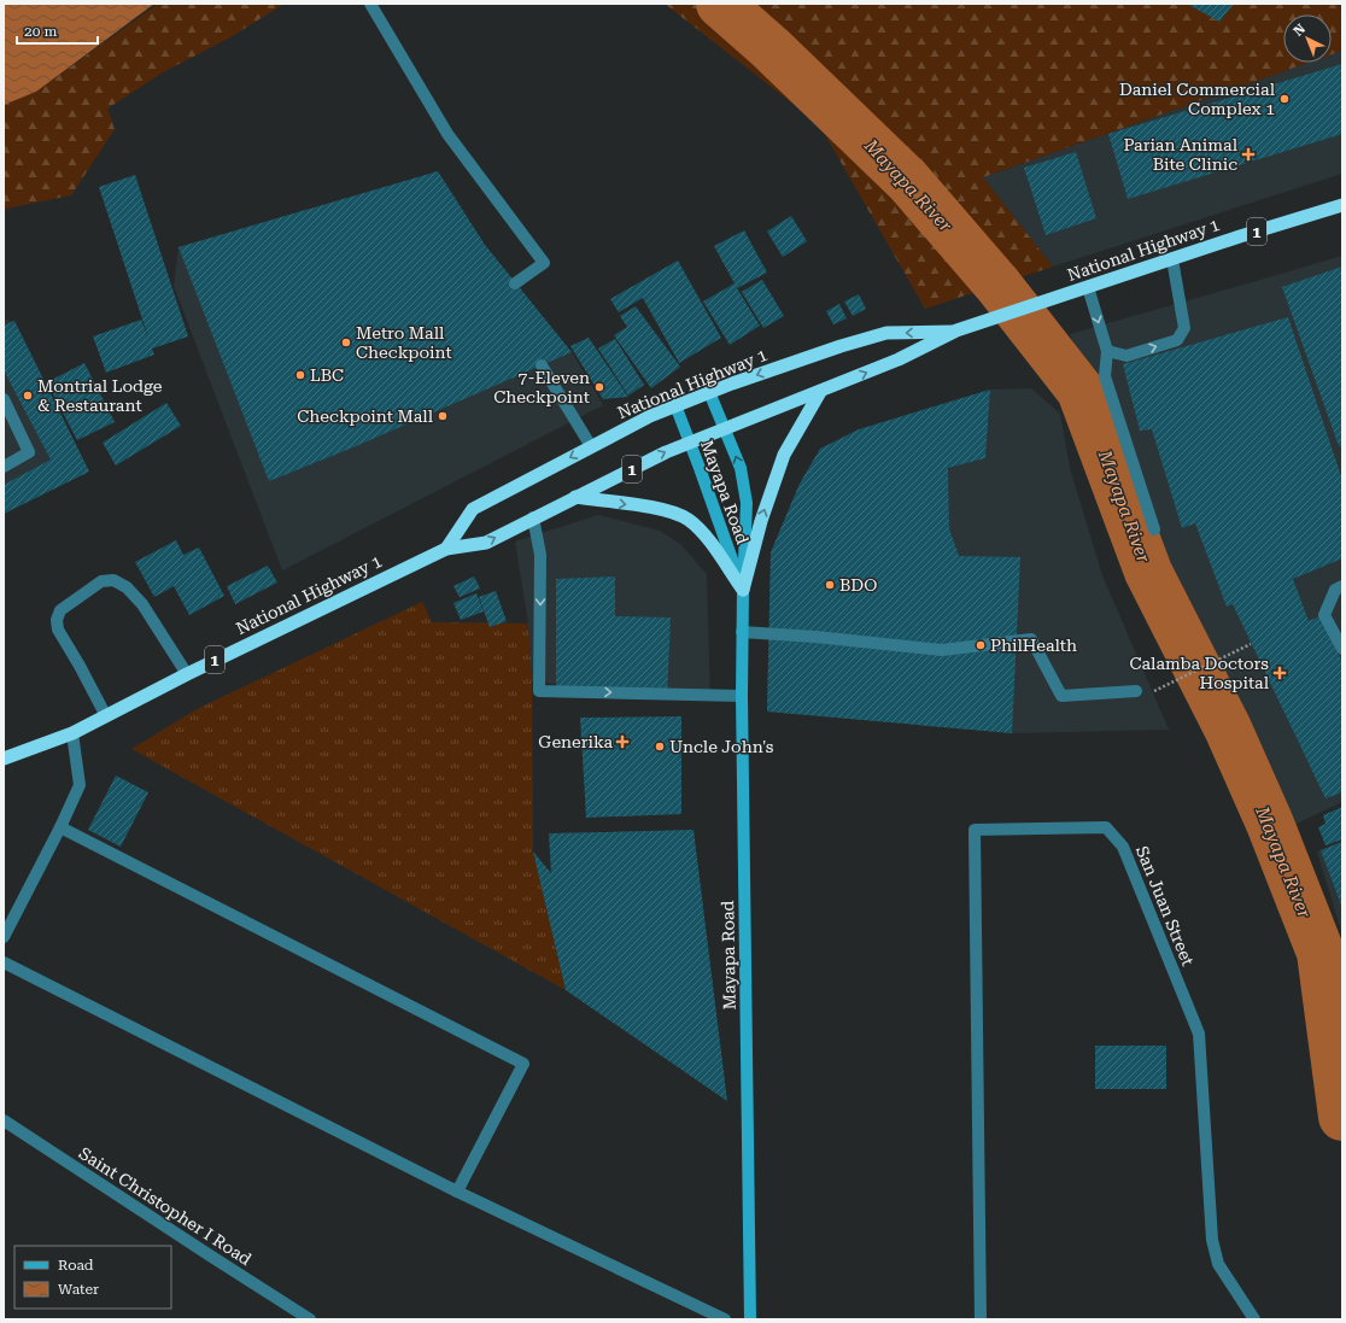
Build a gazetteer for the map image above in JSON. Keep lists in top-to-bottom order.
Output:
{
  "streets": {
    "highway": ["1", "National Highway 1"],
    "main road": ["Mayapa Road"],
    "street": ["San Juan Street", "Saint Christopher I Road"]
  },
  "crossings": [
    ["National Highway 1", "Mayapa Road"]
  ],
  "water": ["Mayapa River"],
  "places": {
    "other": [
      "Daniel Commercial Complex 1",
      "Metro Mall Checkpoint",
      "LBC",
      "7-Eleven Checkpoint",
      "Montrial Lodge & Restaurant",
      "Checkpoint Mall",
      "BDO",
      "PhilHealth",
      "Uncle John's"
    ],
    "health": ["Parian Animal Bite Clinic", "Calamba Doctors Hospital", "Generika"]
  },
  "legend": ["Road", "Water"],
  "scale_bar": "20 m",
  "north": "top left"
}
